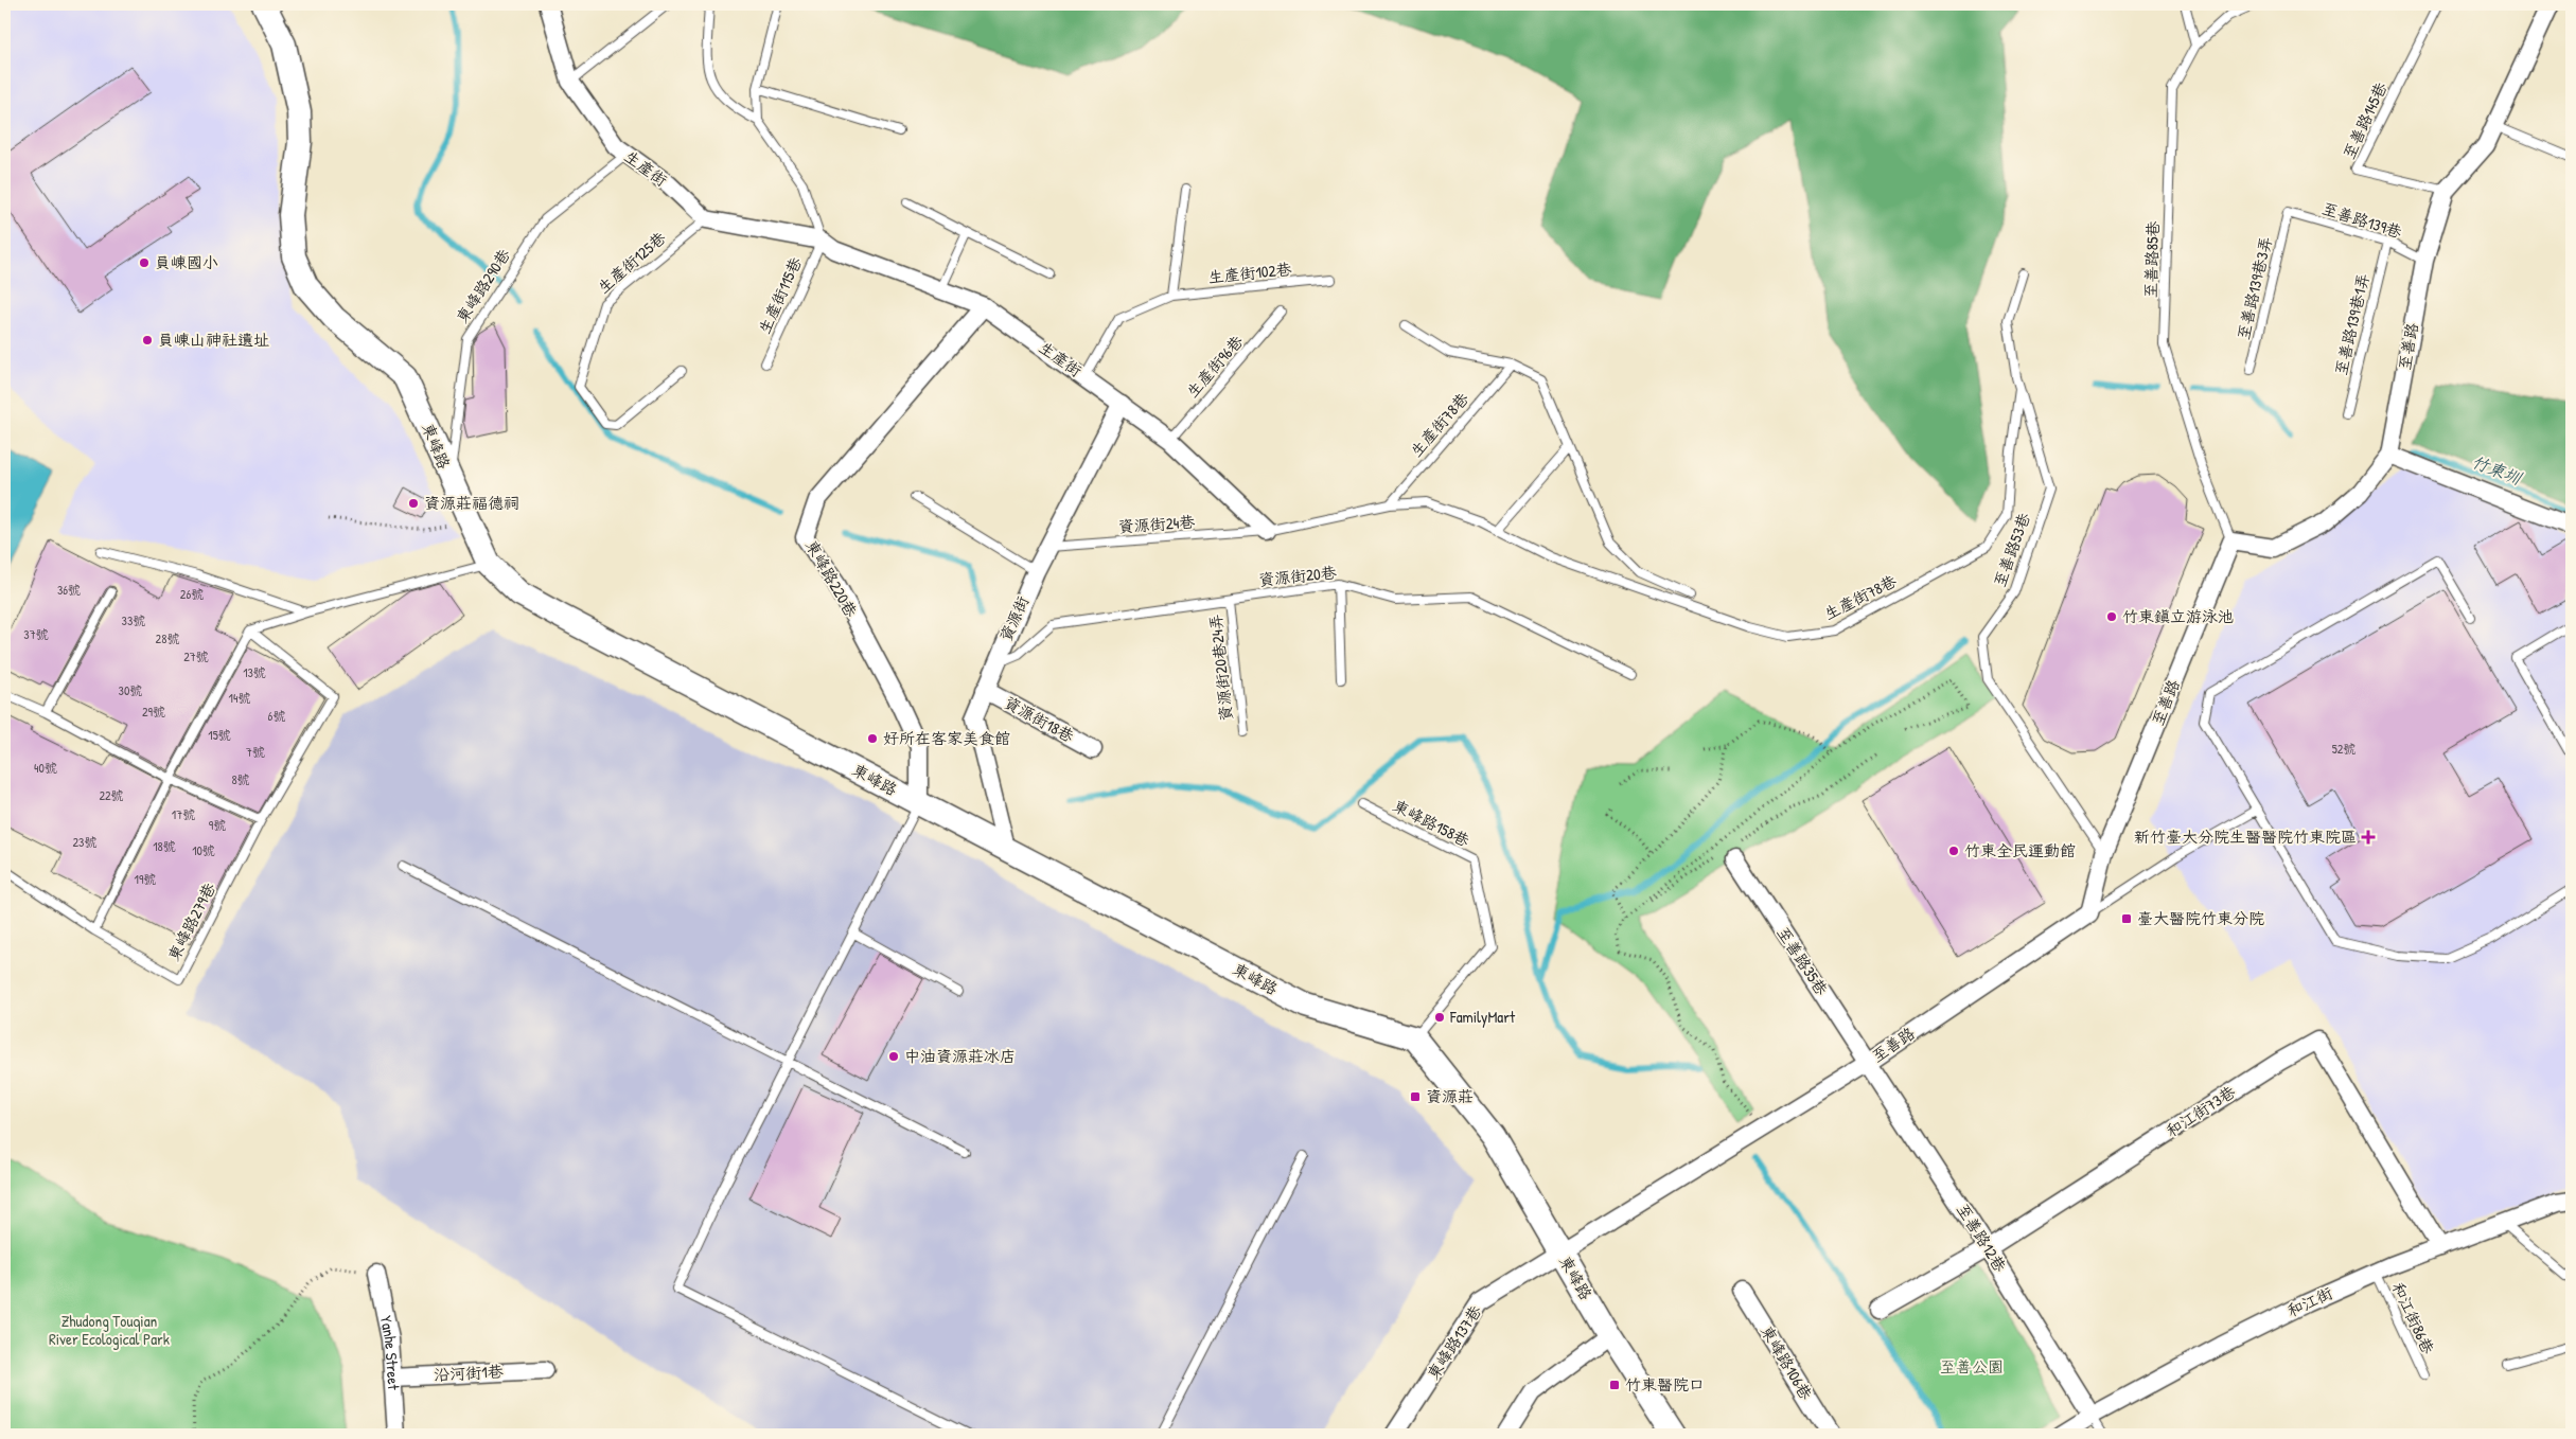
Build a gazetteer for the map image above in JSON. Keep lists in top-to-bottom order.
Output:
{
  "streets": {
    "main road": ["東峰路"],
    "street": [
      "生產街",
      "至善路",
      "東峰路220巷",
      "資源街",
      "資源街18巷",
      "至善路35巷",
      "和江街73巷",
      "至善路12巷",
      "和江街",
      "東峰路137巷",
      "Yanhe Street",
      "東峰路106巷",
      "沿河街1巷"
    ],
    "lane": [
      "至善路145巷",
      "至善路139巷",
      "至善路85巷",
      "生產街125巷",
      "生產街102巷",
      "東峰路290巷",
      "至善路139巷3弄",
      "生產街115巷",
      "至善路139巷1弄",
      "生產街96巷",
      "生產街78巷",
      "資源街24巷",
      "至善路53巷",
      "資源街20巷",
      "資源街20巷24弄",
      "東峰路158巷",
      "東峰路279巷",
      "和江街86巷"
    ]
  },
  "crossings": [
    ["至善路145巷", "至善路"],
    ["生產街", "生產街125巷"],
    ["生產街", "生產街102巷"],
    ["生產街", "東峰路290巷"],
    ["生產街", "生產街115巷"],
    ["生產街", "生產街96巷"],
    ["生產街", "生產街78巷"],
    ["生產街", "資源街24巷"],
    ["生產街", "東峰路220巷"],
    ["生產街", "資源街"],
    ["至善路139巷", "至善路139巷3弄"],
    ["至善路139巷", "至善路139巷1弄"],
    ["至善路139巷", "至善路"],
    ["至善路85巷", "至善路"],
    ["東峰路290巷", "東峰路"],
    ["至善路", "東峰路"],
    ["至善路", "至善路53巷"],
    ["至善路", "至善路35巷"],
    ["至善路", "至善路12巷"],
    ["至善路", "東峰路137巷"],
    ["生產街78巷", "資源街24巷"],
    ["生產街78巷", "至善路53巷"],
    ["東峰路", "東峰路220巷"],
    ["東峰路", "資源街"],
    ["東峰路", "東峰路158巷"],
    ["東峰路", "東峰路137巷"],
    ["資源街24巷", "資源街"],
    ["資源街20巷", "資源街"],
    ["資源街20巷", "資源街20巷24弄"],
    ["資源街", "資源街18巷"],
    ["至善路35巷", "至善路12巷"],
    ["和江街73巷", "至善路12巷"],
    ["和江街73巷", "和江街"],
    ["至善路12巷", "和江街"],
    ["和江街", "和江街86巷"],
    ["Yanhe Street", "沿河街1巷"]
  ],
  "water": ["竹東圳"],
  "parks": ["Zhudong Touqian River Ecological Park", "至善公園"],
  "places": {
    "other": [
      "員崠國小",
      "員崠山神社遺址",
      "資源莊福德祠",
      "竹東鎮立游泳池",
      "好所在客家美食館",
      "竹東全民運動館",
      "FamilyMart",
      "中油資源莊冰店"
    ],
    "health": ["新竹臺大分院生醫醫院竹東院區"],
    "transit": ["臺大醫院竹東分院", "資源莊", "竹東醫院口"]
  },
  "house_numbers": [
    "36號",
    "26號",
    "33號",
    "37號",
    "28號",
    "27號",
    "13號",
    "30號",
    "14號",
    "29號",
    "6號",
    "15號",
    "52號",
    "7號",
    "40號",
    "8號",
    "22號",
    "17號",
    "9號",
    "23號",
    "18號",
    "10號",
    "19號"
  ]
}
